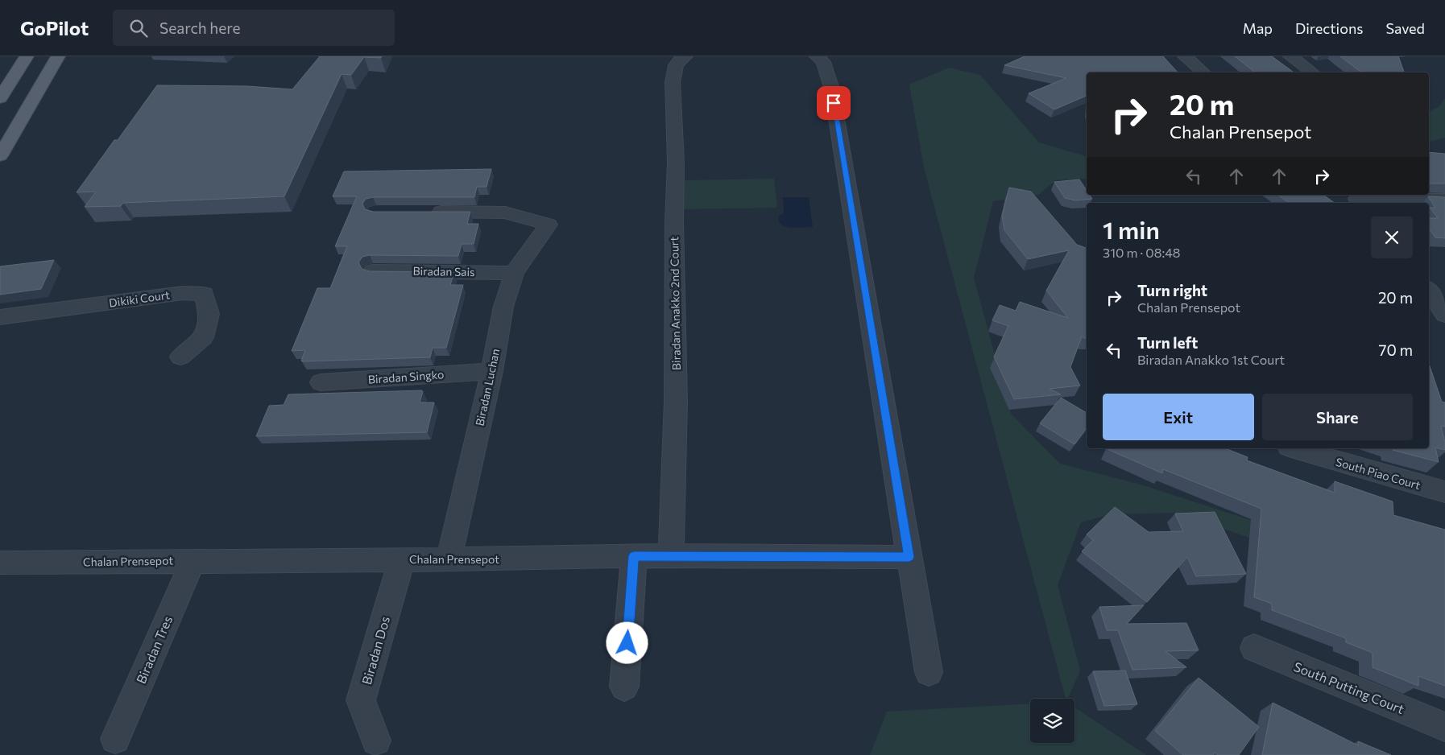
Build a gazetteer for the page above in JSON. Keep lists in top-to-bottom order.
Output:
{
  "streets": {
    "street": [
      "Biradan Sais",
      "Dikiki Court",
      "Biradan Anakko 2nd Court",
      "Biradan Singko",
      "Biradan Luchan",
      "South Piao Court",
      "Chalan Prensepot",
      "Biradan Tres",
      "Biradan Dos",
      "South Putting Court"
    ]
  },
  "crossings": [
    ["Biradan Sais", "Biradan Luchan"],
    ["Biradan Anakko 2nd Court", "Chalan Prensepot"],
    ["Biradan Singko", "Biradan Luchan"],
    ["Biradan Luchan", "Chalan Prensepot"],
    ["Chalan Prensepot", "Biradan Tres"],
    ["Chalan Prensepot", "Biradan Dos"]
  ],
  "page": {
    "header": "GoPilot",
    "search": "Search here",
    "nav": ["Map", "Directions", "Saved"],
    "turn": ["20 m", "Chalan Prensepot"],
    "heading": ["1 min", "310 m · 08:48"],
    "list": [
      {
        "name": "Turn right",
        "note": "Chalan Prensepot",
        "value": "20 m"
      },
      {
        "name": "Turn left",
        "note": "Biradan Anakko 1st Court",
        "value": "70 m"
      }
    ],
    "buttons": ["Exit", "Share"]
  }
}
